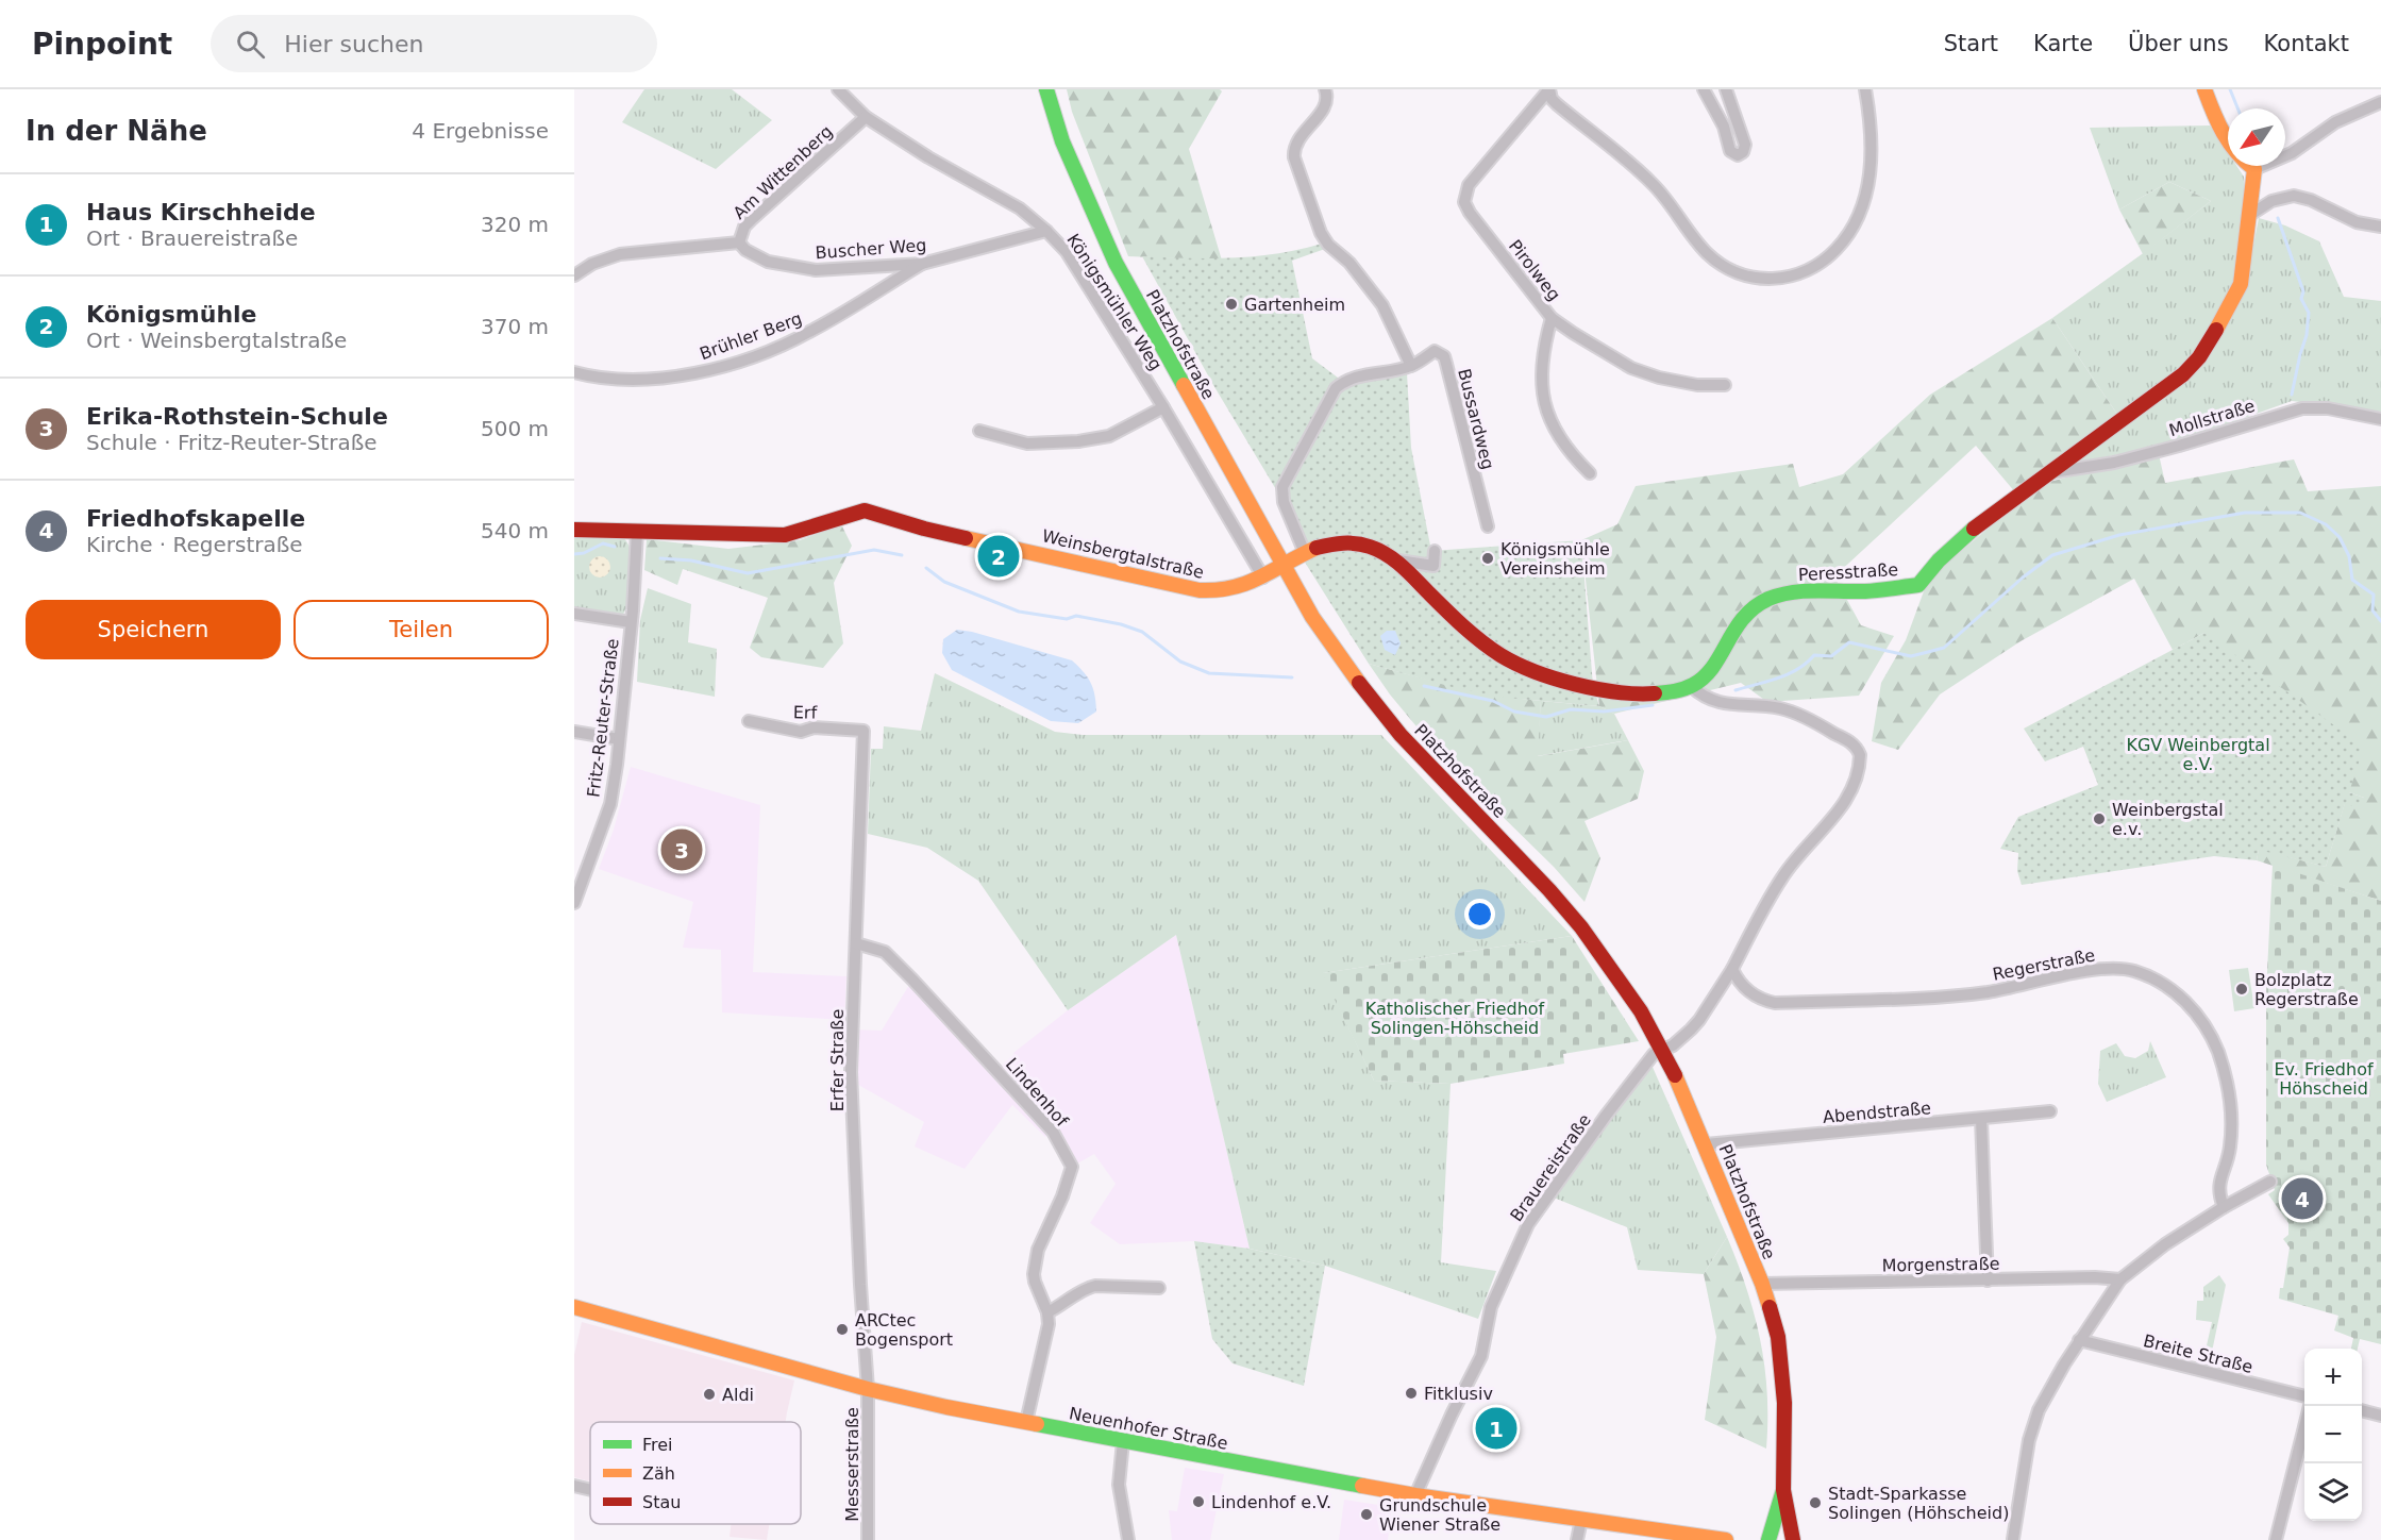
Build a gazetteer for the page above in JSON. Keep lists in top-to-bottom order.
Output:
{
  "streets": {
    "main road": [
      "Platzhofstraße",
      "Weinsbergtalstraße",
      "Peresstraße",
      "Neuenhofer Straße"
    ],
    "street": [
      "Am Wittenberg",
      "Buscher Weg",
      "Pirolweg",
      "Königsmühler Weg",
      "Brühler Berg",
      "Mollstraße",
      "Bussardweg",
      "Erf",
      "Fritz-Reuter-Straße",
      "Regerstraße",
      "Erfer Straße",
      "Lindenhof",
      "Abendstraße",
      "Brauereistraße",
      "Morgenstraße",
      "Breite Straße",
      "Messerstraße"
    ]
  },
  "crossings": [
    ["Am Wittenberg", "Buscher Weg"],
    ["Am Wittenberg", "Königsmühler Weg"],
    ["Buscher Weg", "Königsmühler Weg"],
    ["Buscher Weg", "Brühler Berg"],
    ["Königsmühler Weg", "Weinsbergtalstraße"],
    ["Platzhofstraße", "Weinsbergtalstraße"],
    ["Platzhofstraße", "Abendstraße"],
    ["Platzhofstraße", "Brauereistraße"],
    ["Platzhofstraße", "Morgenstraße"],
    ["Mollstraße", "Peresstraße"],
    ["Weinsbergtalstraße", "Fritz-Reuter-Straße"],
    ["Erf", "Erfer Straße"],
    ["Erfer Straße", "Lindenhof"],
    ["Erfer Straße", "Neuenhofer Straße"],
    ["Erfer Straße", "Messerstraße"],
    ["Brauereistraße", "Neuenhofer Straße"],
    ["Neuenhofer Straße", "Messerstraße"]
  ],
  "parks": ["KGV Weinbergtal e.V.", "Katholischer Friedhof Solingen-Höhscheid", "Ev. Friedhof Höhscheid"],
  "places": [
    "Gartenheim",
    "Königsmühle Vereinsheim",
    "Weinbergstal e.v.",
    "Bolzplatz Regerstraße",
    "ARCtec Bogensport",
    "Fitklusiv",
    "Aldi",
    "Lindenhof e.V.",
    "Stadt-Sparkasse Solingen (Höhscheid)",
    "Grundschule Wiener Straße"
  ],
  "legend": ["Frei", "Zäh", "Stau"],
  "north": "bottom left",
  "page": {
    "header": "Pinpoint",
    "search": "Hier suchen",
    "nav": [
      "Start",
      "Karte",
      "Über uns",
      "Kontakt"
    ],
    "heading": ["In der Nähe", "4 Ergebnisse"],
    "list": [
      {
        "mark": "1",
        "name": "Haus Kirschheide",
        "note": "Ort · Brauereistraße",
        "value": "320 m"
      },
      {
        "mark": "2",
        "name": "Königsmühle",
        "note": "Ort · Weinsbergtalstraße",
        "value": "370 m"
      },
      {
        "mark": "3",
        "name": "Erika-Rothstein-Schule",
        "note": "Schule · Fritz-Reuter-Straße",
        "value": "500 m"
      },
      {
        "mark": "4",
        "name": "Friedhofskapelle",
        "note": "Kirche · Regerstraße",
        "value": "540 m"
      }
    ],
    "pins": [
      "2",
      "3",
      "4",
      "1"
    ],
    "buttons": ["Speichern", "Teilen"],
    "map_buttons": ["+", "−"]
  }
}
